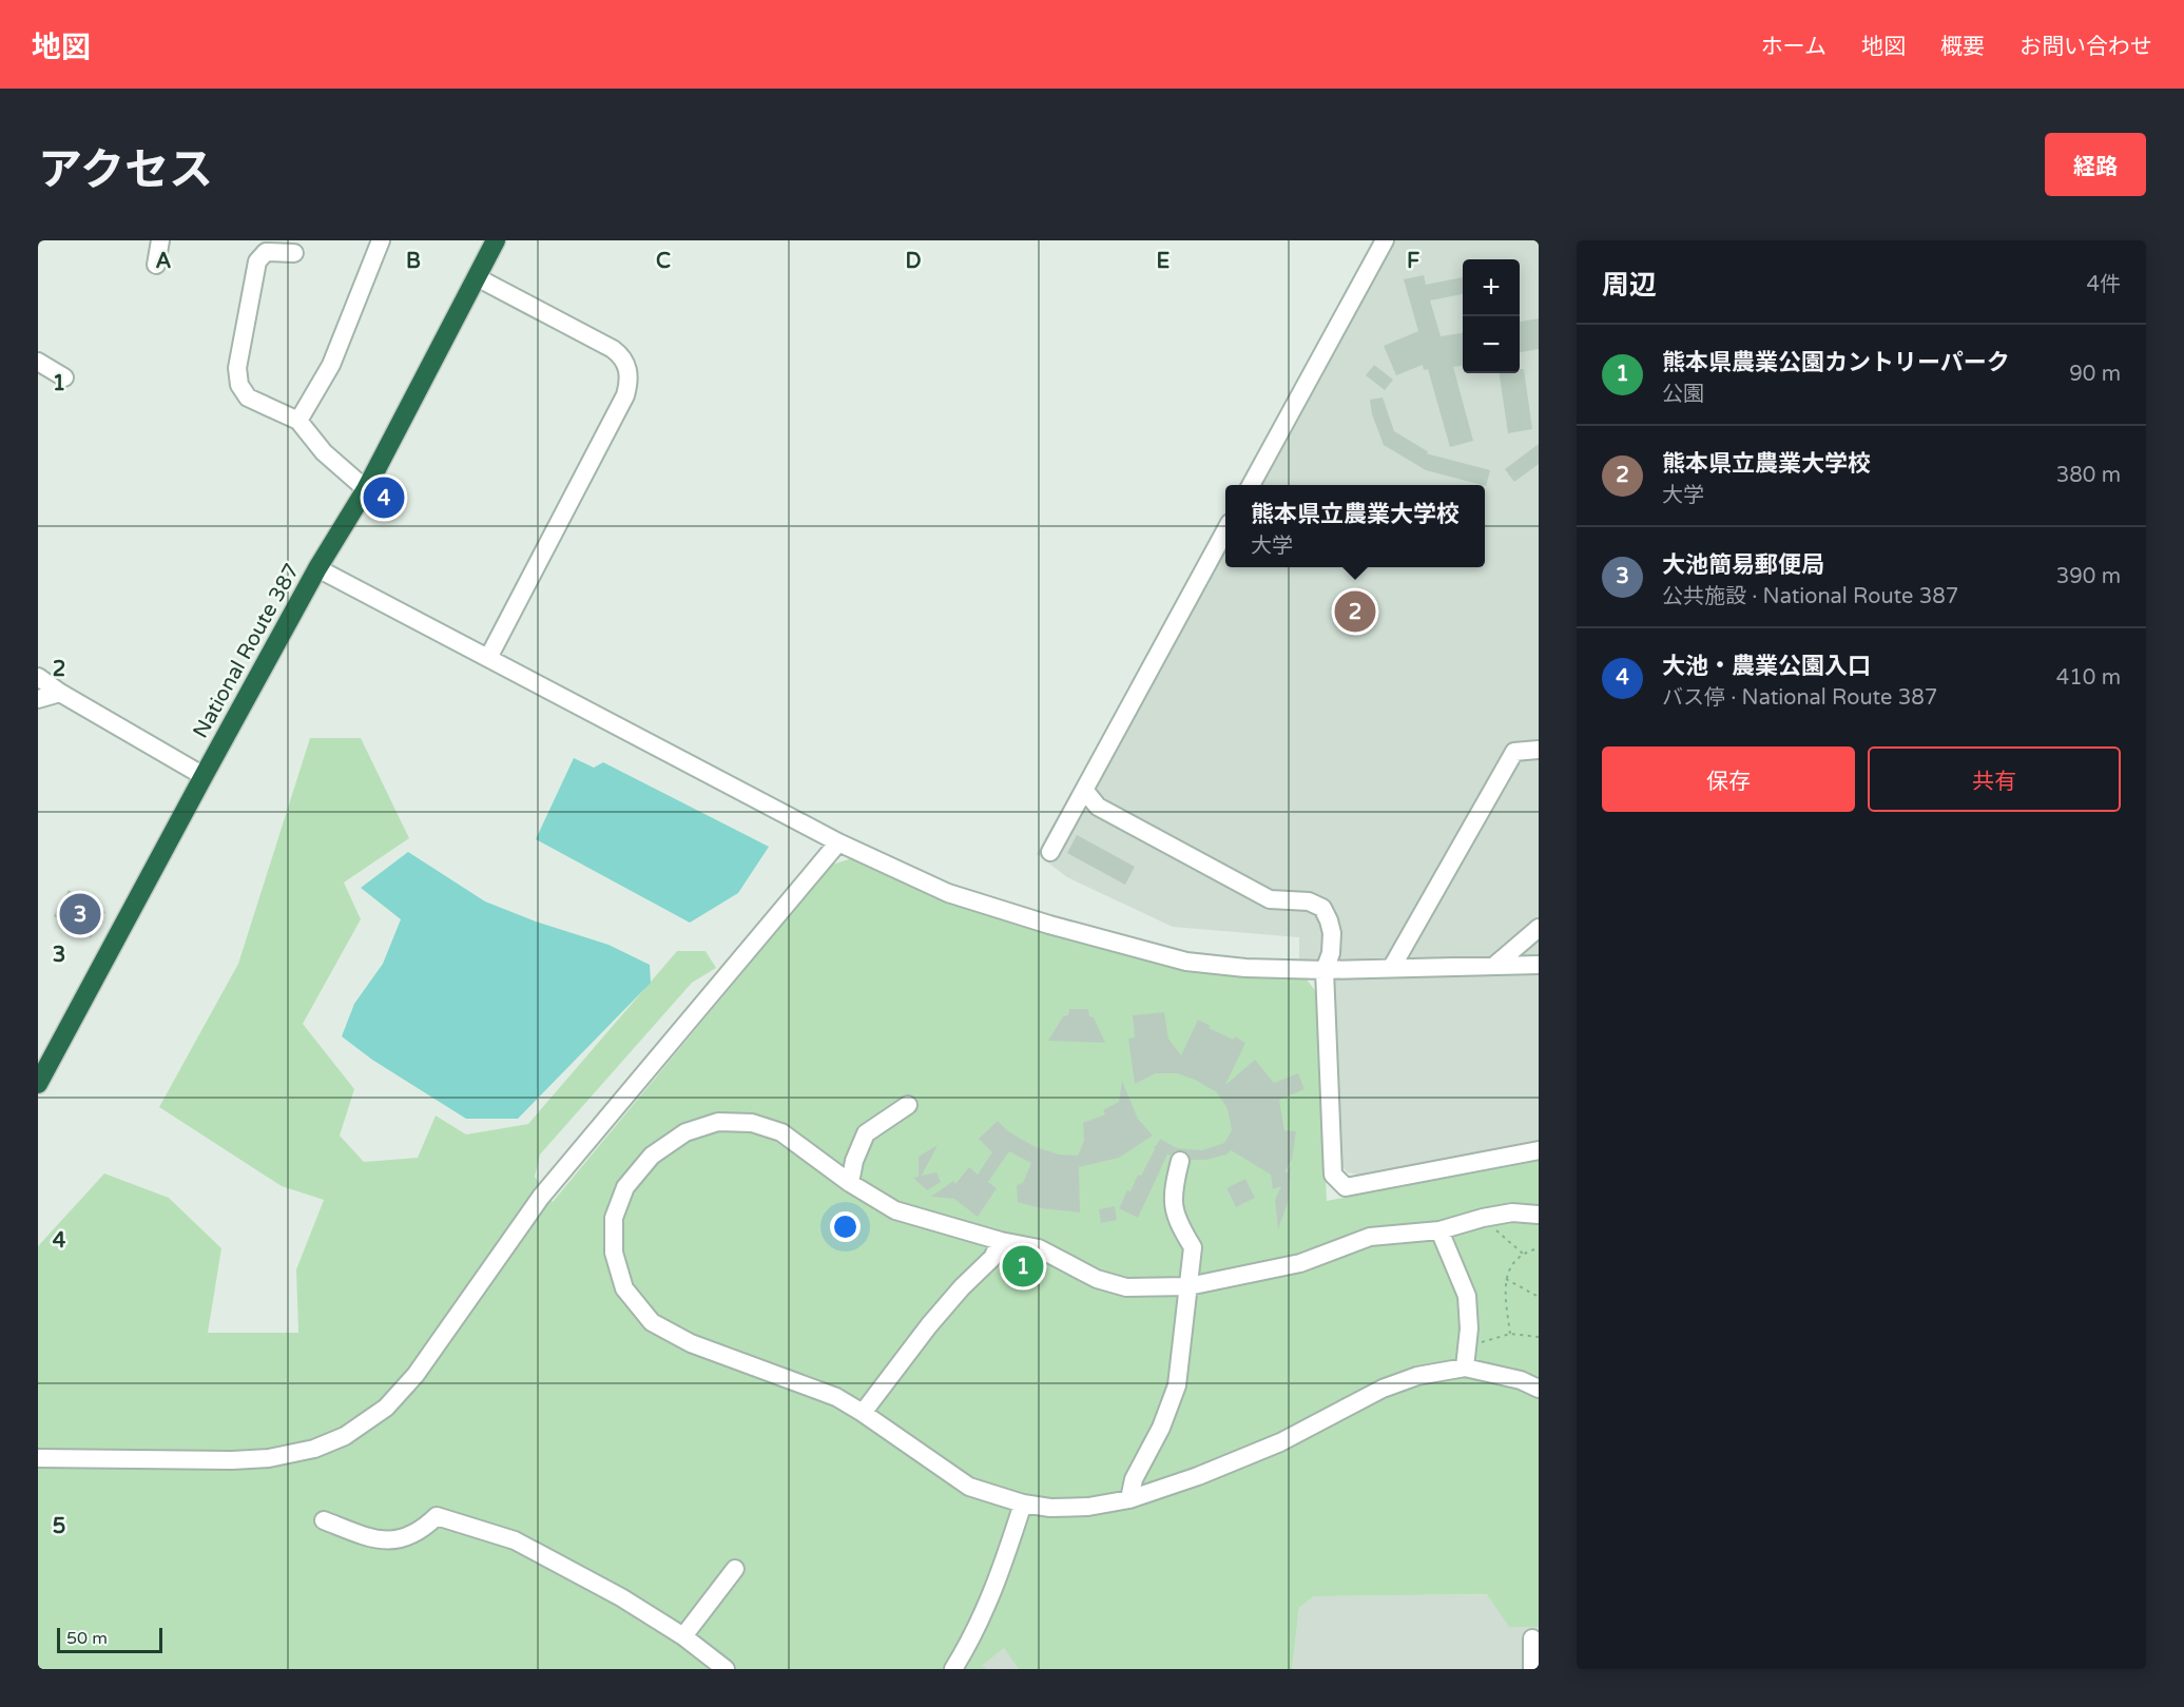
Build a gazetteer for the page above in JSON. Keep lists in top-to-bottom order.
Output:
{
  "streets": {
    "highway": ["National Route 387"]
  },
  "scale_bar": "50 m",
  "page": {
    "header": "地図",
    "nav": [
      "ホーム",
      "地図",
      "概要",
      "お問い合わせ"
    ],
    "title": "アクセス",
    "buttons": [
      "経路",
      ["保存", "共有"]
    ],
    "heading": ["周辺", "4件"],
    "map_buttons": ["+", "−"],
    "list": [
      {
        "mark": "1",
        "name": "熊本県農業公園カントリーパーク",
        "note": "公園",
        "value": "90 m"
      },
      {
        "mark": "2",
        "name": "熊本県立農業大学校",
        "note": "大学",
        "value": "380 m"
      },
      {
        "mark": "3",
        "name": "大池簡易郵便局",
        "note": "公共施設 · National Route 387",
        "value": "390 m"
      },
      {
        "mark": "4",
        "name": "大池・農業公園入口",
        "note": "バス停 · National Route 387",
        "value": "410 m"
      }
    ],
    "pins": [
      "4",
      "2",
      "3",
      "1"
    ],
    "popup": ["熊本県立農業大学校", "大学"],
    "scale": "50 m"
  },
  "grid": {
    "columns": [
      "A",
      "B",
      "C",
      "D",
      "E",
      "F"
    ],
    "rows": [
      "1",
      "2",
      "3",
      "4",
      "5"
    ]
  }
}
